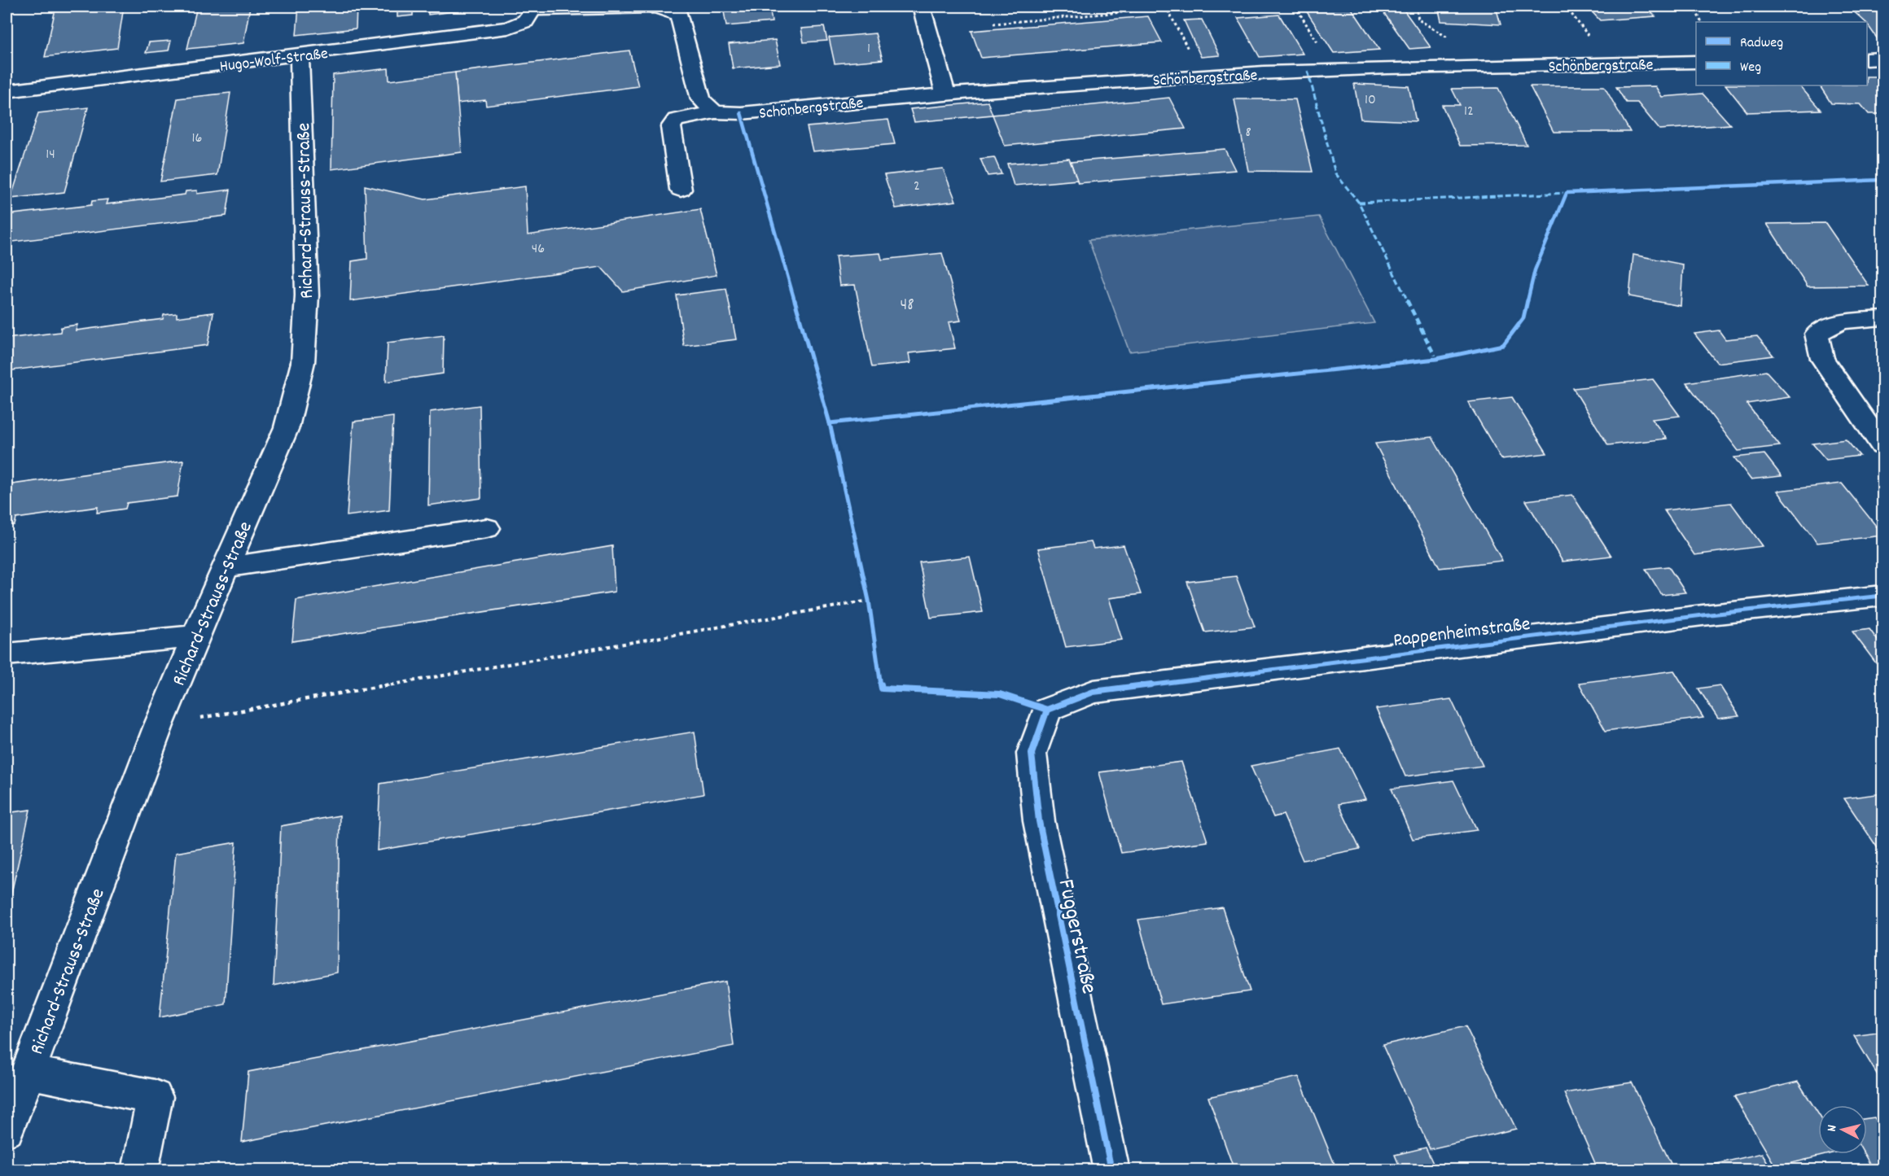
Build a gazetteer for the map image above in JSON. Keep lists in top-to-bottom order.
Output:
{
  "streets": {
    "street": [
      "Hugo-Wolf-Straße",
      "Schönbergstraße",
      "Richard-Strauss-Straße",
      "Pappenheimstraße",
      "Fuggerstraße"
    ]
  },
  "crossings": [
    ["Hugo-Wolf-Straße", "Richard-Strauss-Straße"],
    ["Pappenheimstraße", "Fuggerstraße"]
  ],
  "house_numbers": [
    "1",
    "10",
    "12",
    "8",
    "16",
    "14",
    "2",
    "46",
    "48"
  ],
  "legend": ["Radweg", "Weg"],
  "north": "left"
}
